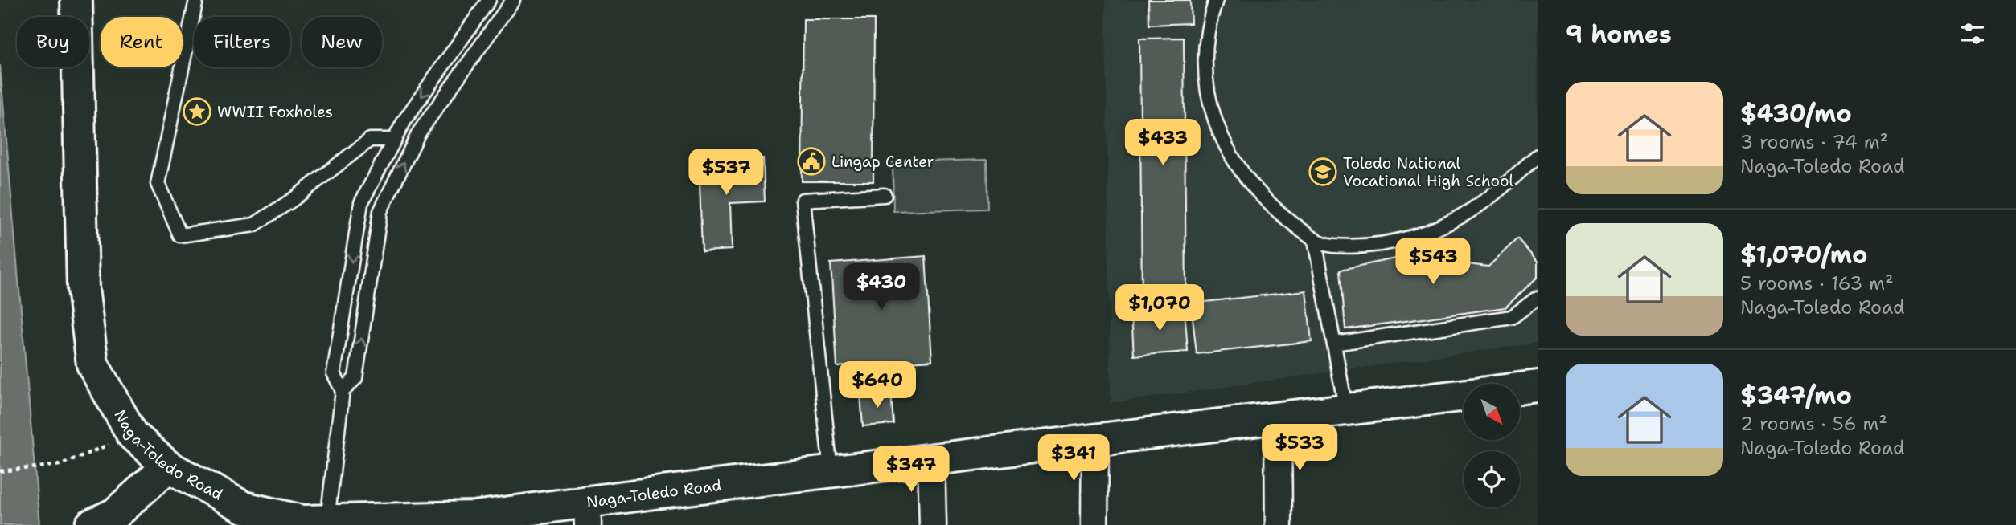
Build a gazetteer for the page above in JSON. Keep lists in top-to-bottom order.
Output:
{
  "streets": {
    "main road": ["Naga-Toledo Road"]
  },
  "places": {
    "place": ["WWII Foxholes"],
    "public building": ["Lingap Center"],
    "school or university": ["Toledo National Vocational High School"]
  },
  "north": "bottom right",
  "page": {
    "heading": "9 homes",
    "chip": [
      "Buy",
      "Rent",
      "Filters",
      "New"
    ],
    "list": [
      {
        "name": "$430/mo",
        "note": "3 rooms · 74 m² · Naga-Toledo Road"
      },
      {
        "name": "$1,070/mo",
        "note": "5 rooms · 163 m² · Naga-Toledo Road"
      },
      {
        "name": "$347/mo",
        "note": "2 rooms · 56 m² · Naga-Toledo Road"
      }
    ],
    "price": [
      "$433",
      "$537",
      "$543",
      "$430",
      "$1,070",
      "$640",
      "$533",
      "$341",
      "$347"
    ]
  }
}
